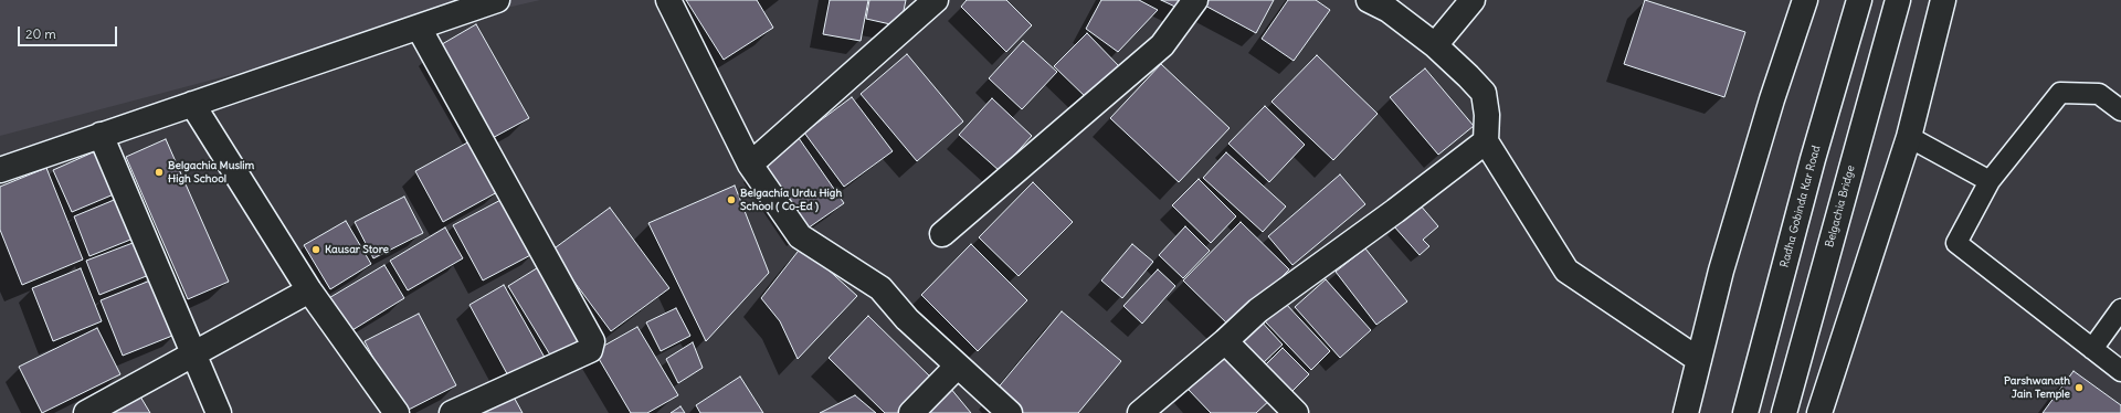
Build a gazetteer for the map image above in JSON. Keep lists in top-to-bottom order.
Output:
{
  "streets": {
    "street": ["Radha Gobinda Kar Road", "Belgachia Bridge"]
  },
  "places": [
    "Belgachia Muslim High School",
    "Belgachia Urdu High School ( Co-Ed )",
    "Kausar Store",
    "Parshwanath Jain Temple"
  ],
  "scale_bar": "20 m"
}
